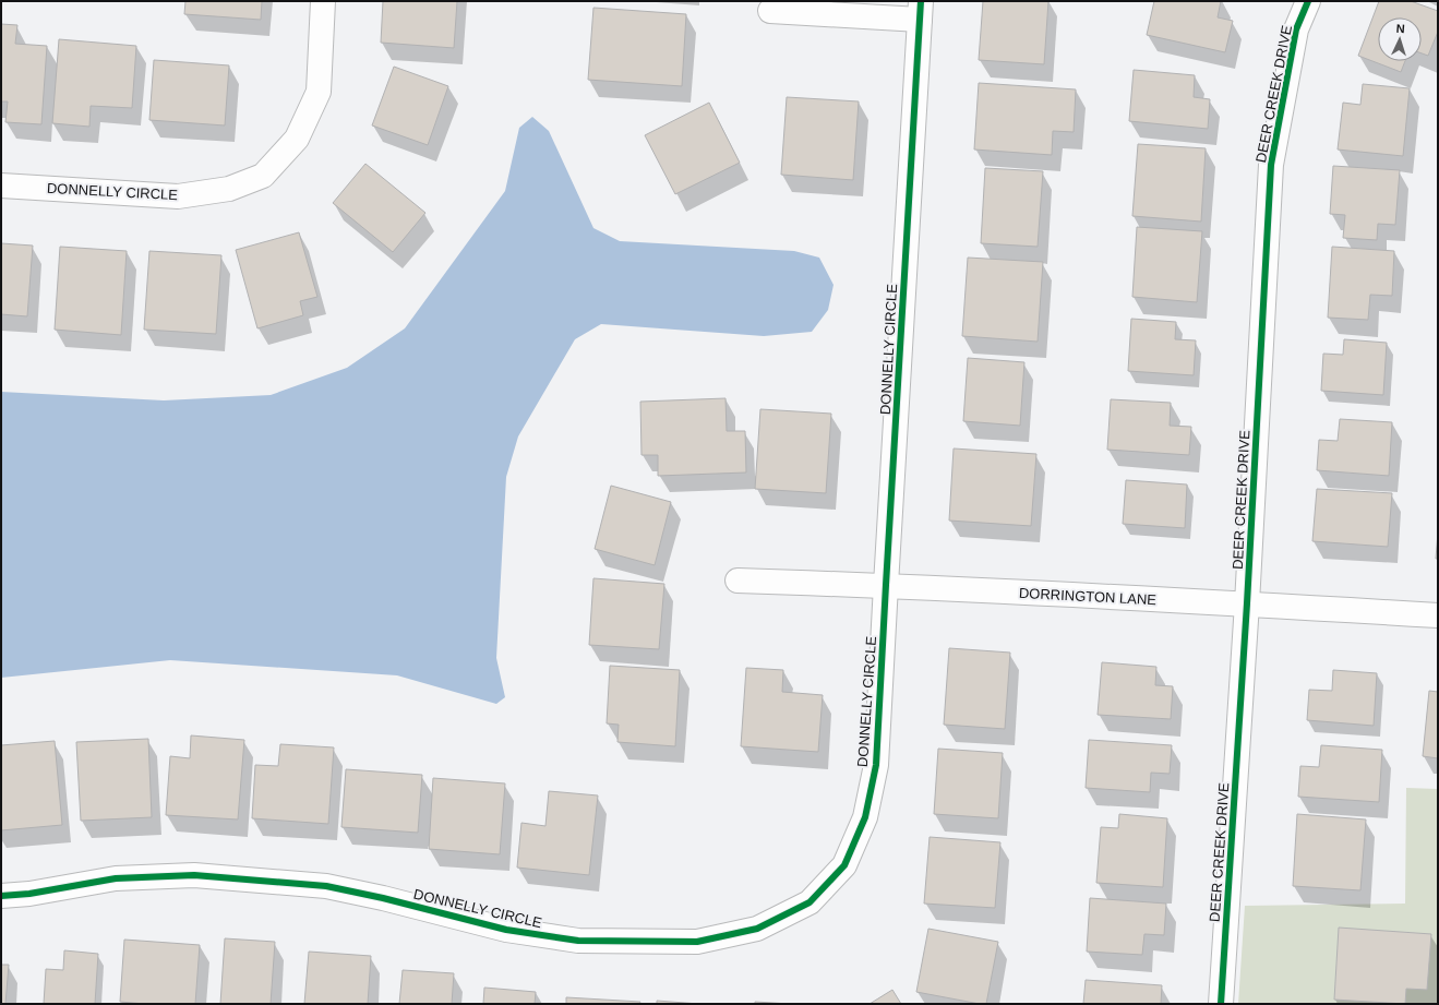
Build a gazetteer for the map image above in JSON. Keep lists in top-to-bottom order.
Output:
{
  "streets": {
    "street": ["DEER CREEK DRIVE", "DONNELLY CIRCLE", "DORRINGTON LANE"]
  },
  "crossings": [
    ["DEER CREEK DRIVE", "DORRINGTON LANE"],
    ["DONNELLY CIRCLE", "DORRINGTON LANE"]
  ],
  "north": "top"
}
